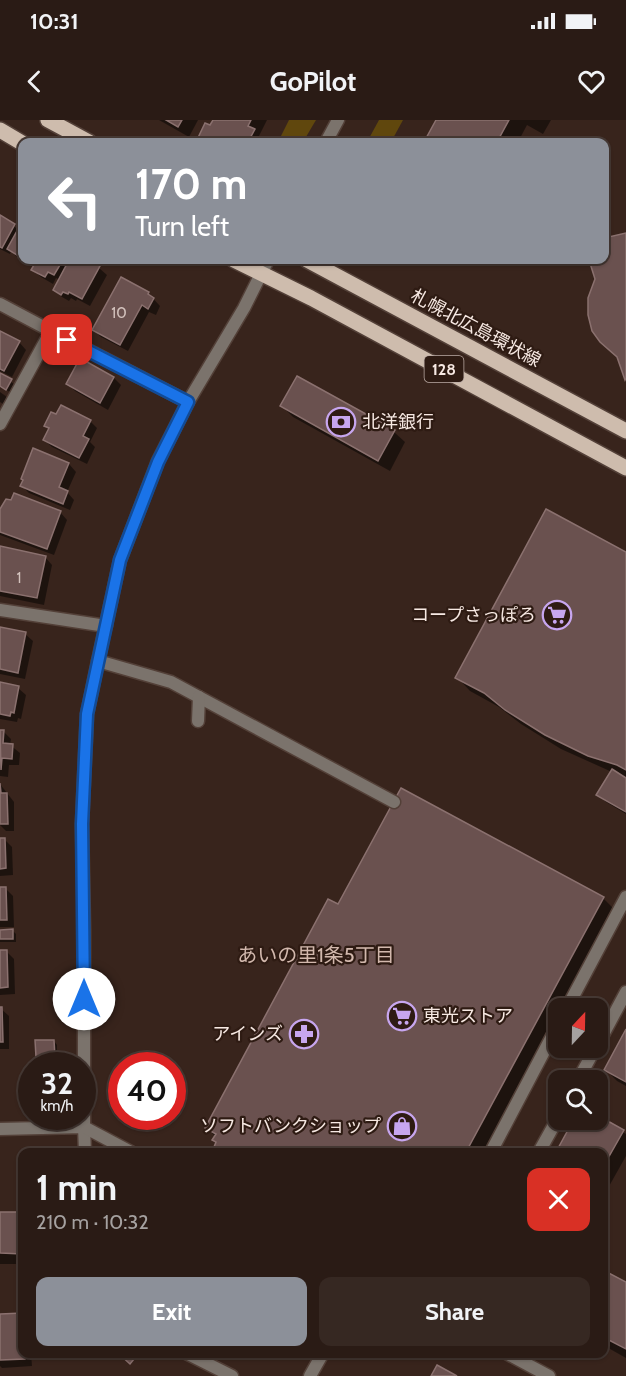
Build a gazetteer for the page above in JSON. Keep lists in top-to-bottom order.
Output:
{
  "streets": {
    "main road": ["札幌北広島環状線", "128"]
  },
  "districts": ["あいの里1条5丁目"],
  "places": {
    "bank": ["北洋銀行"],
    "supermarket": ["コープさっぽろ", "東光ストア"],
    "pharmacy": ["アインズ"],
    "shop": ["ソフトバンクショップ"]
  },
  "house_numbers": ["10", "1"],
  "north": "top",
  "page": {
    "status": "10:31",
    "header": "GoPilot",
    "turn": ["170 m", "Turn left"],
    "speed": "32 km/h",
    "limit": "40",
    "heading": ["1 min", "210 m · 10:32"],
    "buttons": ["Exit", "Share"]
  }
}
